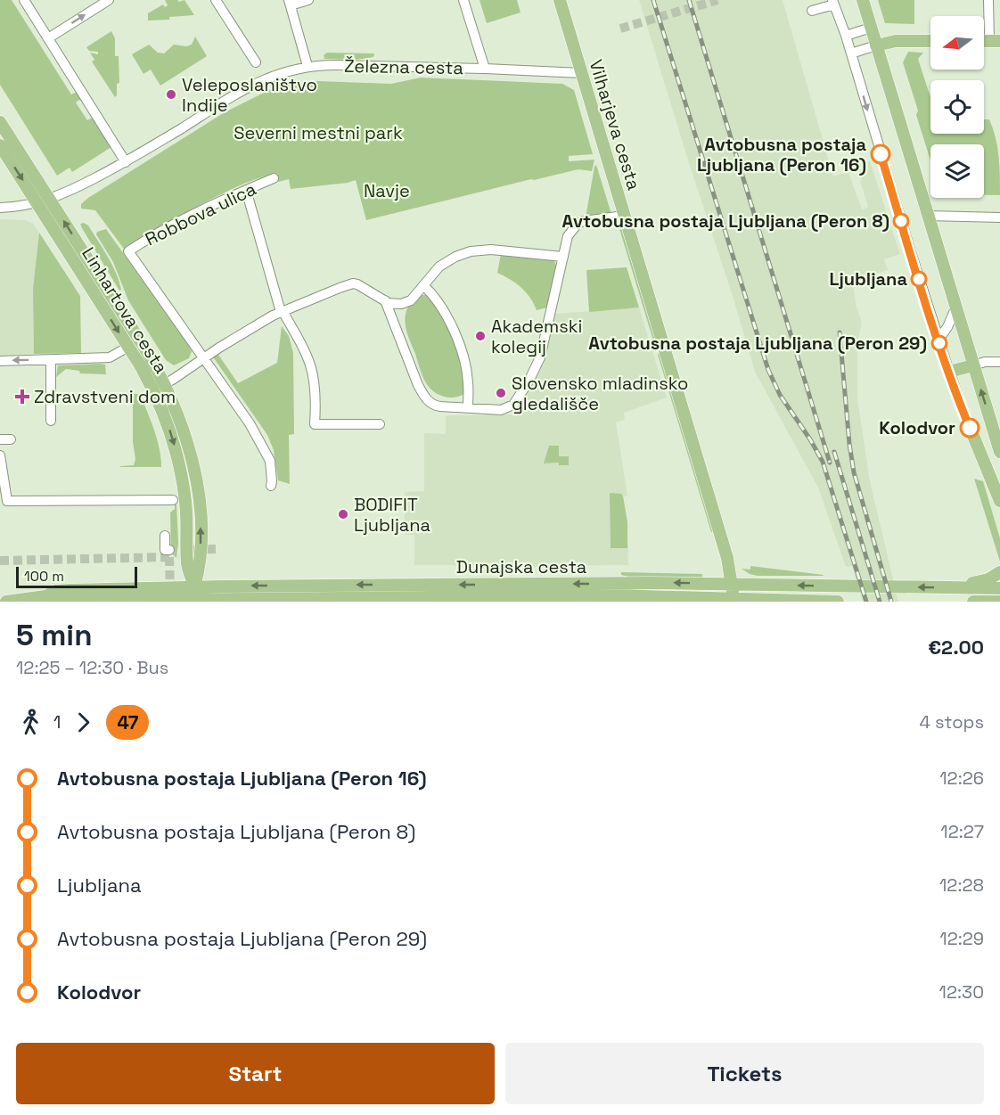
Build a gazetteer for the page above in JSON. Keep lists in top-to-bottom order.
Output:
{
  "streets": {
    "main road": ["Vilharjeva cesta", "Linhartova cesta", "Dunajska cesta"],
    "street": ["Železna cesta", "Robbova ulica"]
  },
  "crossings": [
    ["Železna cesta", "Vilharjeva cesta"],
    ["Železna cesta", "Linhartova cesta"],
    ["Vilharjeva cesta", "Dunajska cesta"],
    ["Robbova ulica", "Linhartova cesta"],
    ["Linhartova cesta", "Dunajska cesta"]
  ],
  "parks": ["Severni mestni park", "Navje"],
  "places": {
    "other": [
      "Veleposlaništvo Indije",
      "Avtobusna postaja Ljubljana (Peron 16)",
      "Avtobusna postaja Ljubljana (Peron 8)",
      "Ljubljana",
      "Akademski kolegij",
      "Avtobusna postaja Ljubljana (Peron 29)",
      "Slovensko mladinsko gledališče",
      "Kolodvor",
      "BODIFIT Ljubljana"
    ],
    "health": ["Zdravstveni dom"]
  },
  "lines": ["bus line 47"],
  "scale_bar": "100 m",
  "north": "left",
  "page": {
    "scale": "100 m",
    "heading": ["5 min", "12:25 – 12:30 · Bus", "€2.00"],
    "legs": ["1", "47", "4 stops"],
    "list": [
      {
        "name": "Avtobusna postaja Ljubljana (Peron 16)",
        "value": "12:26"
      },
      {
        "name": "Avtobusna postaja Ljubljana (Peron 8)",
        "value": "12:27"
      },
      {
        "name": "Ljubljana",
        "value": "12:28"
      },
      {
        "name": "Avtobusna postaja Ljubljana (Peron 29)",
        "value": "12:29"
      },
      {
        "name": "Kolodvor",
        "value": "12:30"
      }
    ],
    "buttons": ["Start", "Tickets"]
  }
}
